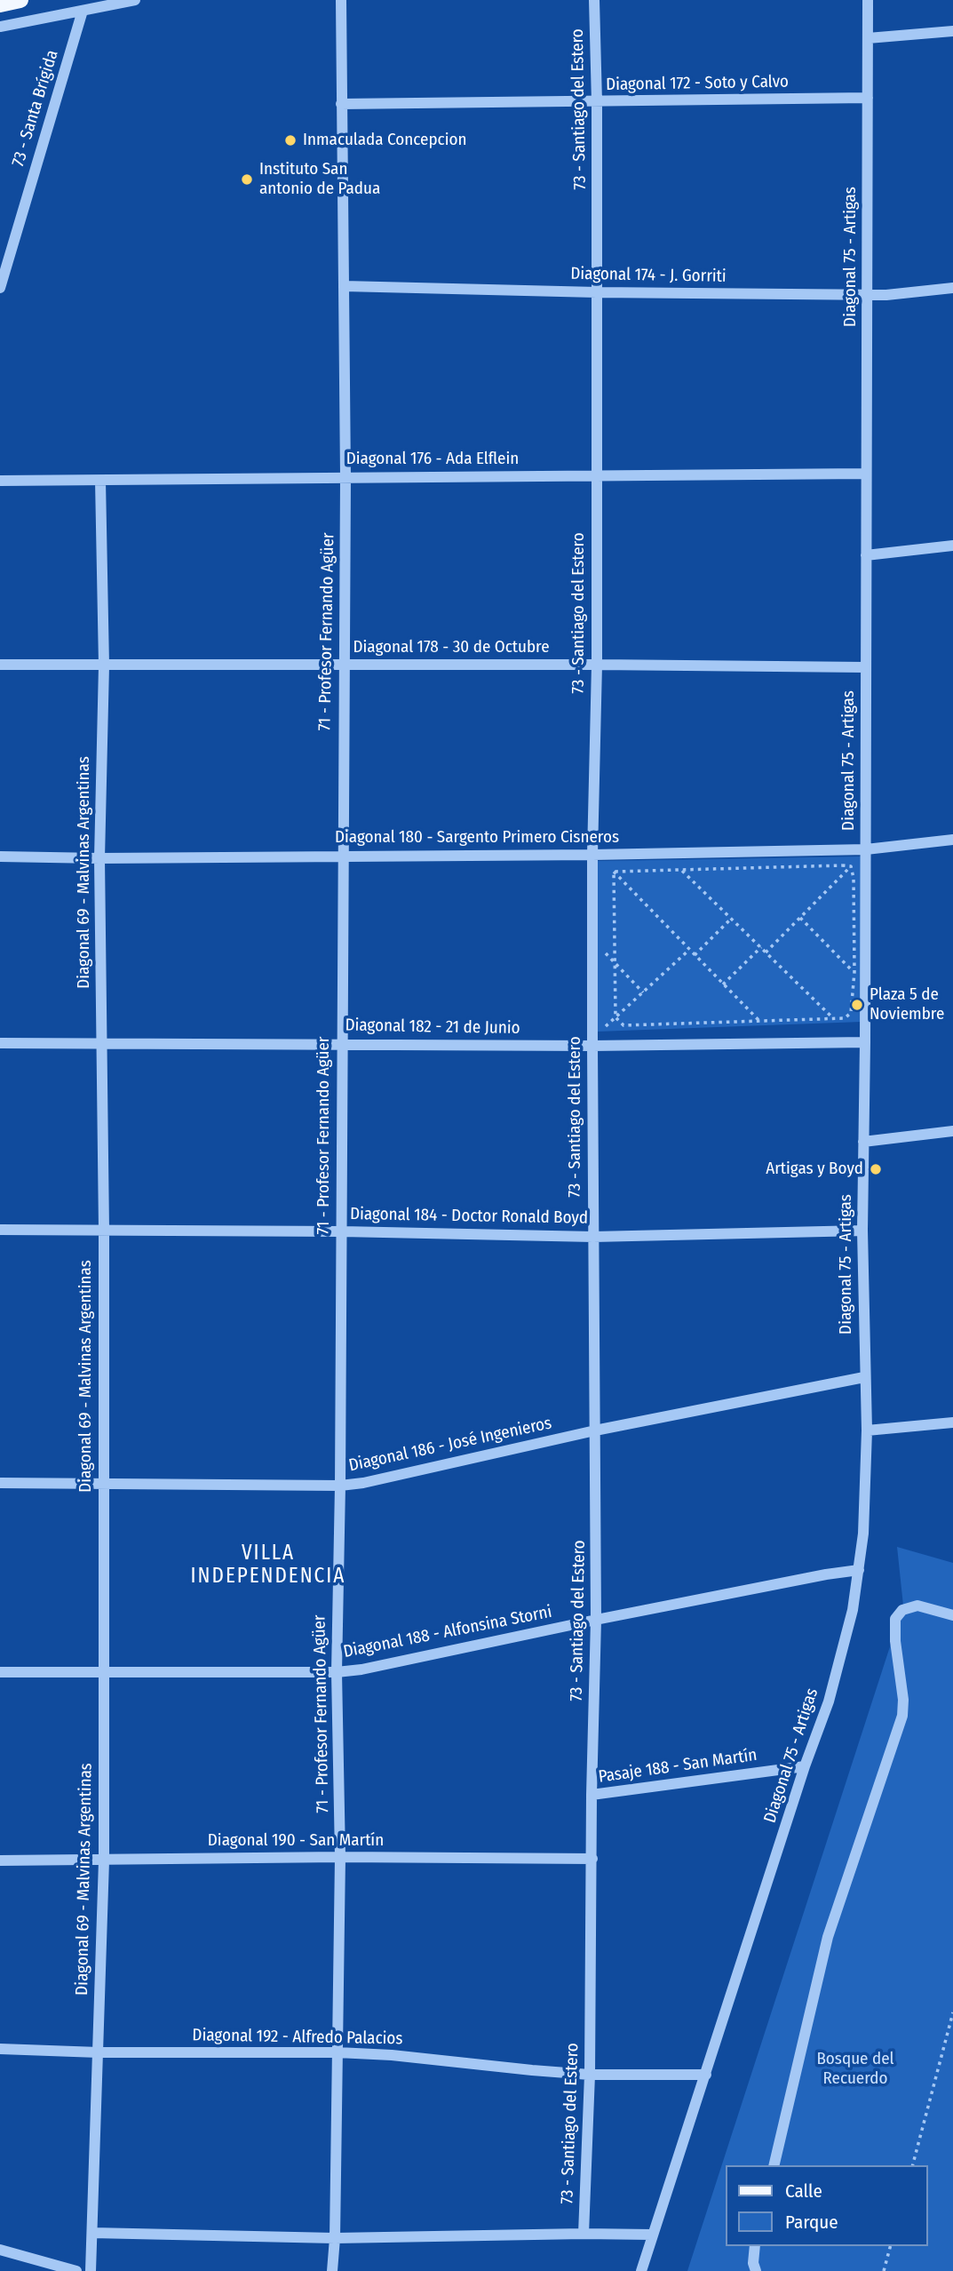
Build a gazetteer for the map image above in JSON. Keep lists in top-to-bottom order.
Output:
{
  "streets": {
    "street": [
      "Diagonal 172 - Soto y Calvo",
      "73 - Santa Brígida",
      "73 - Santiago del Estero",
      "Diagonal 75 - Artigas",
      "Diagonal 174 - J. Gorriti",
      "Diagonal 176 - Ada Elflein",
      "71 - Profesor Fernando Agüer",
      "Diagonal 178 - 30 de Octubre",
      "Diagonal 180 - Sargento Primero Cisneros",
      "Diagonal 69 - Malvinas Argentinas",
      "Diagonal 182 - 21 de Junio",
      "Diagonal 184 - Doctor Ronald Boyd",
      "Diagonal 186 - José Ingenieros",
      "Diagonal 188 - Alfonsina Storni",
      "Pasaje 188 - San Martín",
      "Diagonal 190 - San Martín",
      "Diagonal 192 - Alfredo Palacios"
    ]
  },
  "crossings": [
    ["Diagonal 172 - Soto y Calvo", "73 - Santiago del Estero"],
    ["Diagonal 172 - Soto y Calvo", "Diagonal 75 - Artigas"],
    ["Diagonal 172 - Soto y Calvo", "71 - Profesor Fernando Agüer"],
    ["73 - Santiago del Estero", "Diagonal 174 - J. Gorriti"],
    ["73 - Santiago del Estero", "Diagonal 176 - Ada Elflein"],
    ["73 - Santiago del Estero", "Diagonal 178 - 30 de Octubre"],
    ["73 - Santiago del Estero", "Diagonal 180 - Sargento Primero Cisneros"],
    ["73 - Santiago del Estero", "Diagonal 182 - 21 de Junio"],
    ["73 - Santiago del Estero", "Diagonal 184 - Doctor Ronald Boyd"],
    ["73 - Santiago del Estero", "Diagonal 186 - José Ingenieros"],
    ["73 - Santiago del Estero", "Diagonal 188 - Alfonsina Storni"],
    ["73 - Santiago del Estero", "Pasaje 188 - San Martín"],
    ["73 - Santiago del Estero", "Diagonal 190 - San Martín"],
    ["73 - Santiago del Estero", "Diagonal 192 - Alfredo Palacios"],
    ["Diagonal 75 - Artigas", "Diagonal 174 - J. Gorriti"],
    ["Diagonal 75 - Artigas", "Diagonal 176 - Ada Elflein"],
    ["Diagonal 75 - Artigas", "Diagonal 178 - 30 de Octubre"],
    ["Diagonal 75 - Artigas", "Diagonal 180 - Sargento Primero Cisneros"],
    ["Diagonal 75 - Artigas", "Diagonal 182 - 21 de Junio"],
    ["Diagonal 75 - Artigas", "Diagonal 184 - Doctor Ronald Boyd"],
    ["Diagonal 75 - Artigas", "Diagonal 186 - José Ingenieros"],
    ["Diagonal 75 - Artigas", "Diagonal 188 - Alfonsina Storni"],
    ["Diagonal 75 - Artigas", "Pasaje 188 - San Martín"],
    ["Diagonal 75 - Artigas", "Diagonal 192 - Alfredo Palacios"],
    ["Diagonal 174 - J. Gorriti", "71 - Profesor Fernando Agüer"],
    ["Diagonal 176 - Ada Elflein", "71 - Profesor Fernando Agüer"],
    ["Diagonal 176 - Ada Elflein", "Diagonal 69 - Malvinas Argentinas"],
    ["71 - Profesor Fernando Agüer", "Diagonal 178 - 30 de Octubre"],
    ["71 - Profesor Fernando Agüer", "Diagonal 180 - Sargento Primero Cisneros"],
    ["71 - Profesor Fernando Agüer", "Diagonal 182 - 21 de Junio"],
    ["71 - Profesor Fernando Agüer", "Diagonal 184 - Doctor Ronald Boyd"],
    ["71 - Profesor Fernando Agüer", "Diagonal 186 - José Ingenieros"],
    ["71 - Profesor Fernando Agüer", "Diagonal 188 - Alfonsina Storni"],
    ["71 - Profesor Fernando Agüer", "Diagonal 190 - San Martín"],
    ["71 - Profesor Fernando Agüer", "Diagonal 192 - Alfredo Palacios"],
    ["Diagonal 178 - 30 de Octubre", "Diagonal 69 - Malvinas Argentinas"],
    ["Diagonal 180 - Sargento Primero Cisneros", "Diagonal 69 - Malvinas Argentinas"],
    ["Diagonal 69 - Malvinas Argentinas", "Diagonal 182 - 21 de Junio"],
    ["Diagonal 69 - Malvinas Argentinas", "Diagonal 184 - Doctor Ronald Boyd"],
    ["Diagonal 69 - Malvinas Argentinas", "Diagonal 186 - José Ingenieros"],
    ["Diagonal 69 - Malvinas Argentinas", "Diagonal 188 - Alfonsina Storni"],
    ["Diagonal 69 - Malvinas Argentinas", "Diagonal 190 - San Martín"],
    ["Diagonal 69 - Malvinas Argentinas", "Diagonal 192 - Alfredo Palacios"]
  ],
  "districts": ["VILLA INDEPENDENCIA"],
  "parks": ["Bosque del Recuerdo"],
  "places": [
    "Inmaculada Concepcion",
    "Instituto San antonio de Padua",
    "Plaza 5 de Noviembre",
    "Artigas y Boyd"
  ],
  "legend": ["Calle", "Parque"]
}
